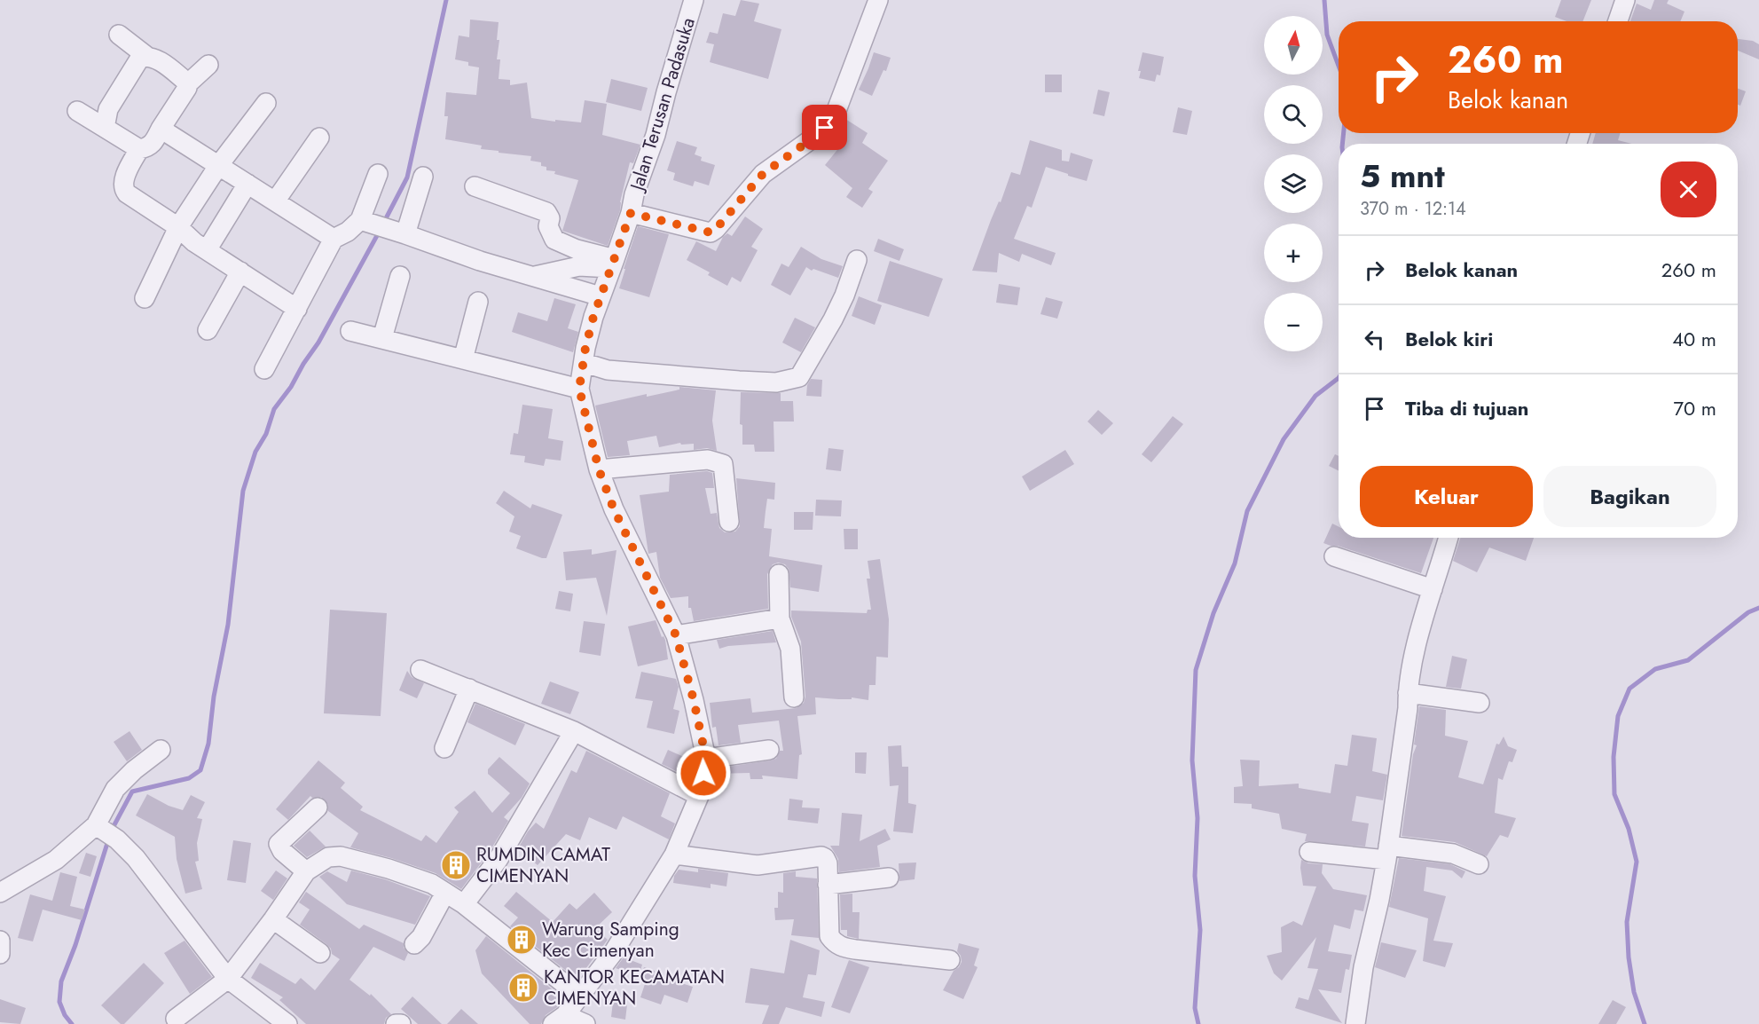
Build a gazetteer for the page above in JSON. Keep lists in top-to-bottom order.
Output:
{
  "streets": {
    "street": ["Jalan Terusan Padasuka"]
  },
  "places": {
    "building": ["RUMDIN CAMAT CIMENYAN", "Warung Samping Kec Cimenyan", "KANTOR KECAMATAN CIMENYAN"]
  },
  "north": "top",
  "page": {
    "map_buttons": ["+", "−"],
    "turn": ["260 m", "Belok kanan"],
    "heading": ["5 mnt", "370 m · 12:14"],
    "list": [
      {
        "name": "Belok kanan",
        "value": "260 m"
      },
      {
        "name": "Belok kiri",
        "value": "40 m"
      },
      {
        "name": "Tiba di tujuan",
        "value": "70 m"
      }
    ],
    "buttons": ["Keluar", "Bagikan"]
  }
}
